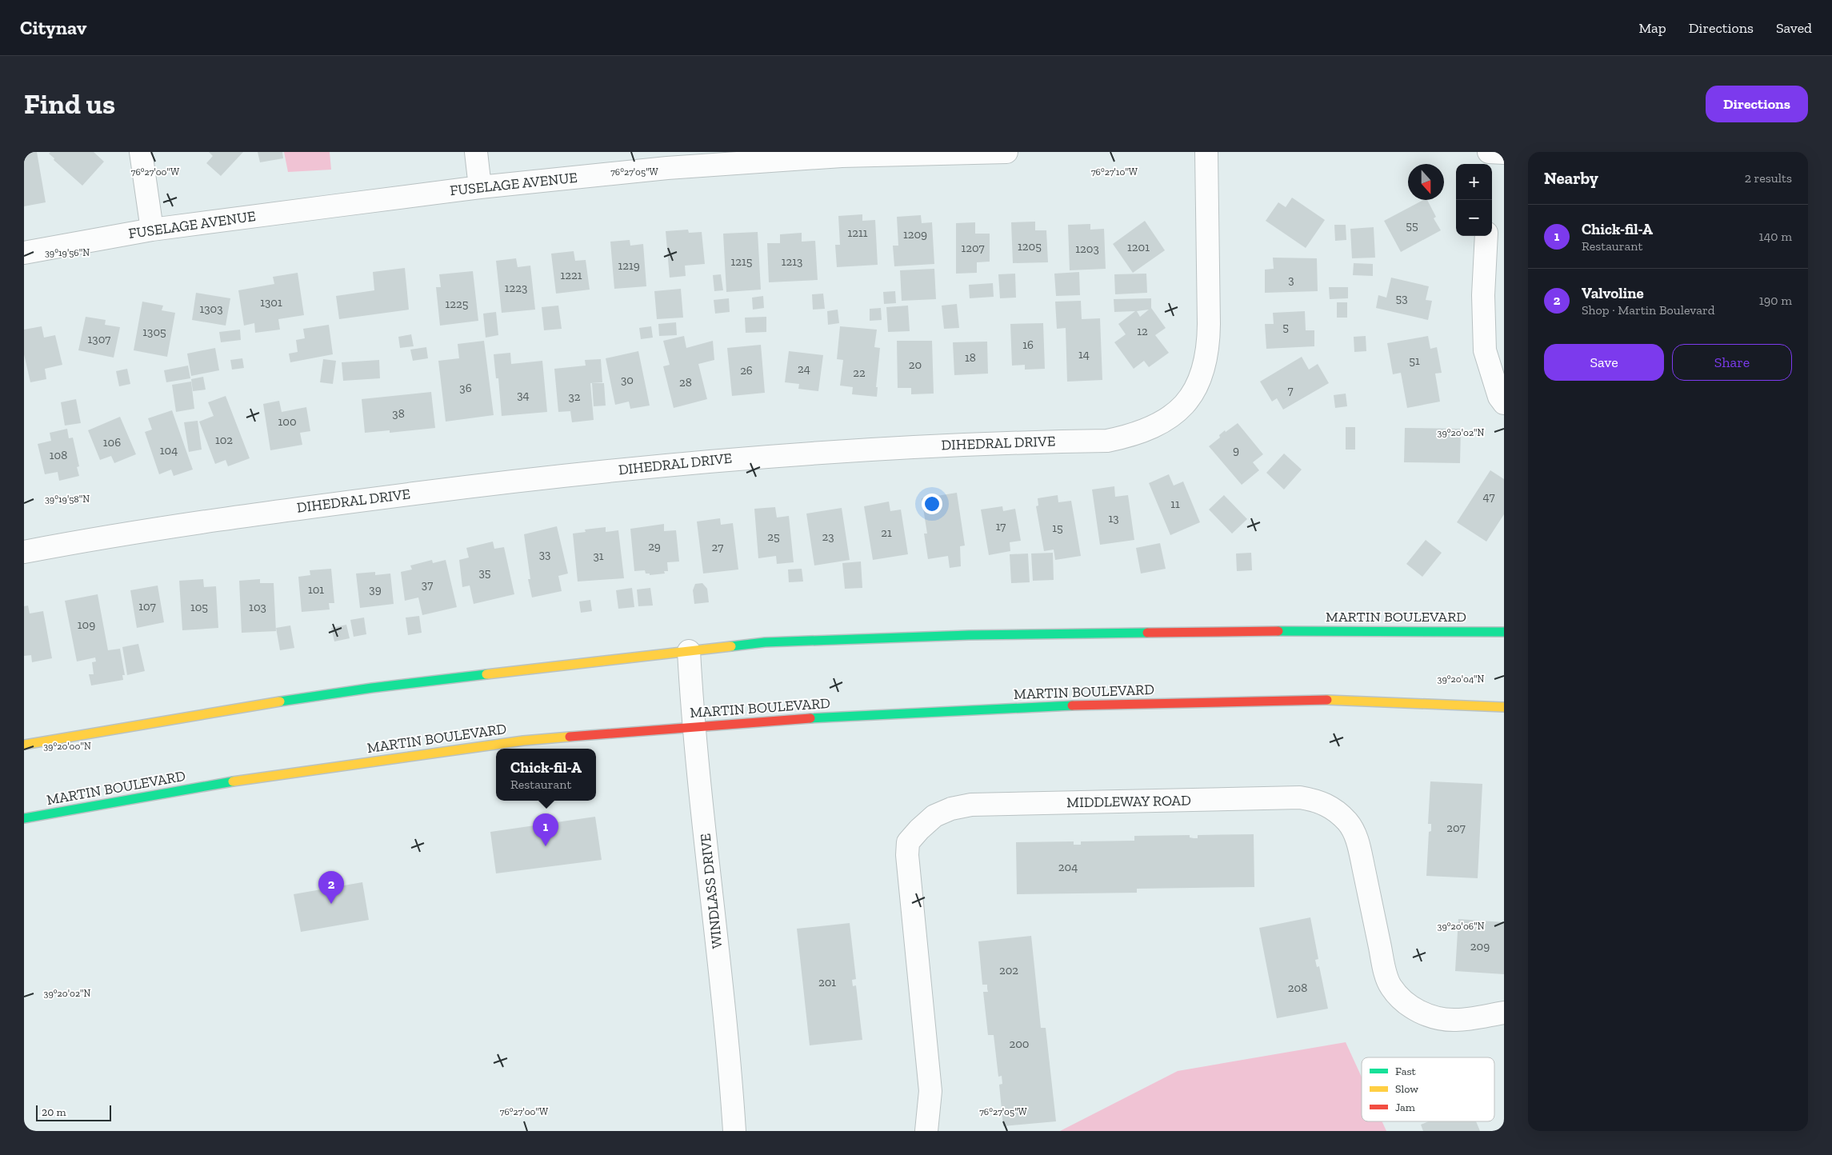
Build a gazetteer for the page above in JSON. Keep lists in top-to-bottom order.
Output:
{
  "streets": {
    "main road": ["MARTIN BOULEVARD"],
    "street": [
      "FUSELAGE AVENUE",
      "DIHEDRAL DRIVE",
      "MIDDLEWAY ROAD",
      "WINDLASS DRIVE"
    ]
  },
  "crossings": [
    ["MARTIN BOULEVARD", "WINDLASS DRIVE"]
  ],
  "house_numbers": [
    "55",
    "1211",
    "1209",
    "1205",
    "1201",
    "1207",
    "1203",
    "1215",
    "1213",
    "1219",
    "1221",
    "3",
    "1223",
    "53",
    "1301",
    "1225",
    "1303",
    "5",
    "12",
    "1305",
    "1307",
    "16",
    "14",
    "18",
    "51",
    "20",
    "24",
    "26",
    "22",
    "30",
    "28",
    "36",
    "7",
    "34",
    "32",
    "38",
    "100",
    "102",
    "106",
    "104",
    "9",
    "108",
    "47",
    "11",
    "13",
    "17",
    "15",
    "21",
    "25",
    "23",
    "29",
    "27",
    "33",
    "31",
    "35",
    "37",
    "101",
    "39",
    "107",
    "105",
    "103",
    "109",
    "207",
    "204",
    "209",
    "202",
    "201",
    "208",
    "200"
  ],
  "legend": ["Fast", "Slow", "Jam"],
  "scale_bar": "20 m",
  "north": "bottom",
  "page": {
    "header": "Citynav",
    "nav": ["Map", "Directions", "Saved"],
    "buttons": [
      "Directions",
      ["Save", "Share"]
    ],
    "title": "Find us",
    "heading": ["Nearby", "2 results"],
    "map_buttons": ["+", "−"],
    "list": [
      {
        "mark": "1",
        "name": "Chick-fil-A",
        "note": "Restaurant",
        "value": "140 m"
      },
      {
        "mark": "2",
        "name": "Valvoline",
        "note": "Shop · Martin Boulevard",
        "value": "190 m"
      }
    ],
    "popup": ["Chick-fil-A", "Restaurant"],
    "pins": ["1", "2"],
    "scale": "20 m"
  },
  "coordinates": [
    "76°27'00\"W",
    "76°27'05\"W",
    "76°27'10\"W",
    "39°19'56\"N",
    "39°20'02\"N",
    "39°19'58\"N",
    "39°20'04\"N",
    "39°20'00\"N",
    "39°20'06\"N"
  ]
}
